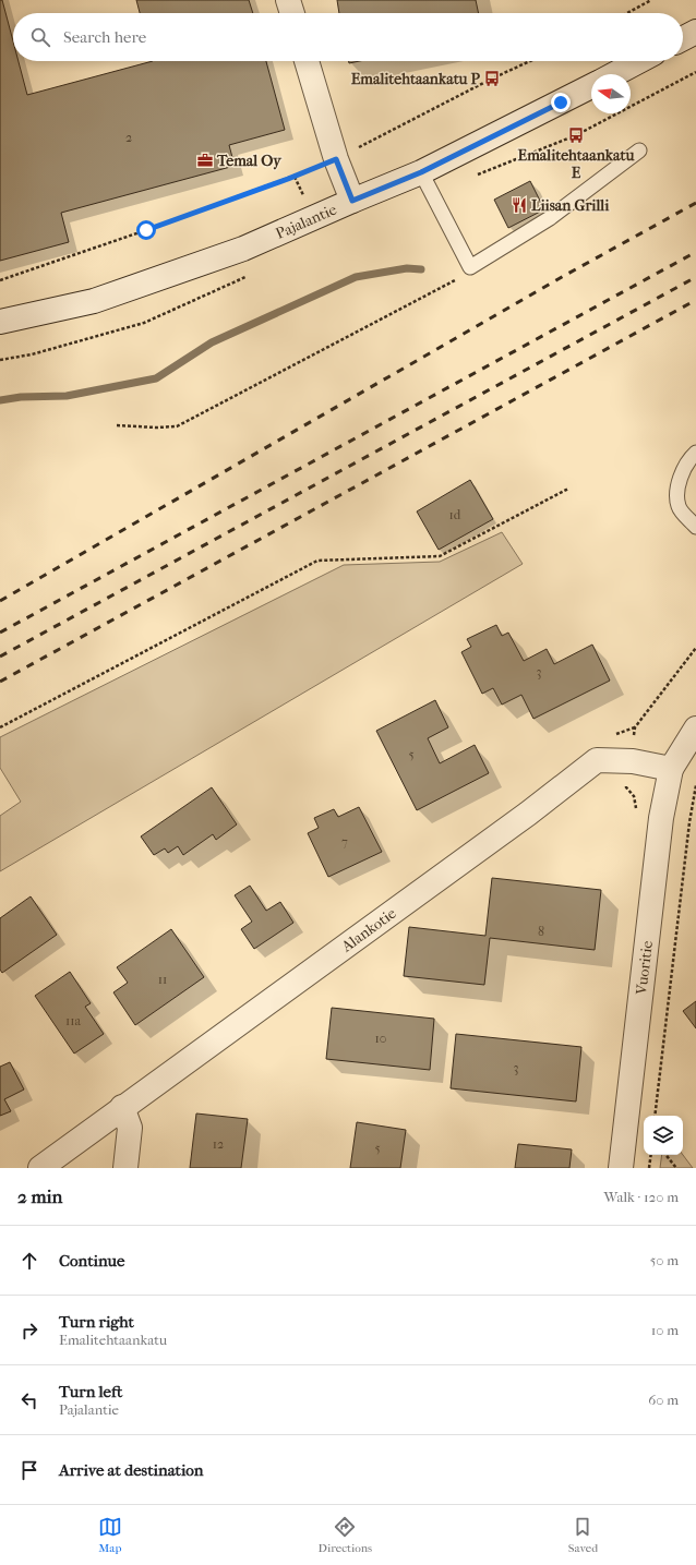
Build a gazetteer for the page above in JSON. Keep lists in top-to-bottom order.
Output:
{
  "streets": {
    "street": ["Pajalantie", "Alankotie", "Vuoritie"]
  },
  "crossings": [
    ["Alankotie", "Vuoritie"]
  ],
  "places": {
    "bus stop": ["Emalitehtaankatu P", "Emalitehtaankatu E"],
    "office": ["Temal Oy"],
    "restaurant": ["Liisan Grilli"]
  },
  "house_numbers": [
    "2",
    "1d",
    "3",
    "5",
    "7",
    "8",
    "11",
    "11a",
    "10",
    "3",
    "12",
    "5"
  ],
  "north": "left",
  "page": {
    "search": "Search here",
    "heading": ["2 min", "Walk · 120 m"],
    "list": [
      ["Continue", "50 m"],
      ["Turn right", "Emalitehtaankatu", "10 m"],
      ["Turn left", "Pajalantie", "60 m"],
      "Arrive at destination"
    ],
    "nav": ["Map", "Directions", "Saved"]
  }
}
